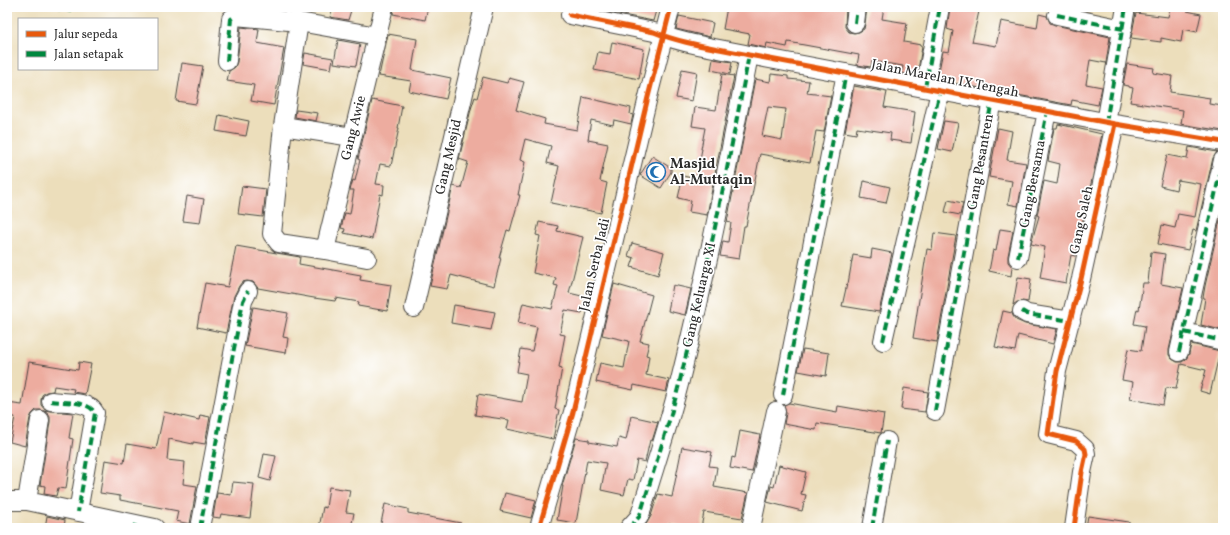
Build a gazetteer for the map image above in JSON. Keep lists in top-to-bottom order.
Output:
{
  "streets": {
    "street": [
      "Jalan Marelan IX Tengah",
      "Gang Awie",
      "Gang Mesjid",
      "Gang Pesantren",
      "Gang Bersama",
      "Gang Saleh",
      "Jalan Serba Jadi",
      "Gang Keluarga XI"
    ]
  },
  "crossings": [
    ["Jalan Marelan IX Tengah", "Gang Pesantren"],
    ["Jalan Marelan IX Tengah", "Gang Bersama"],
    ["Jalan Marelan IX Tengah", "Gang Saleh"],
    ["Jalan Marelan IX Tengah", "Jalan Serba Jadi"],
    ["Jalan Marelan IX Tengah", "Gang Keluarga XI"]
  ],
  "places": {
    "mosque": ["Masjid Al-Muttaqin"]
  },
  "legend": ["Jalur sepeda", "Jalan setapak"]
}
